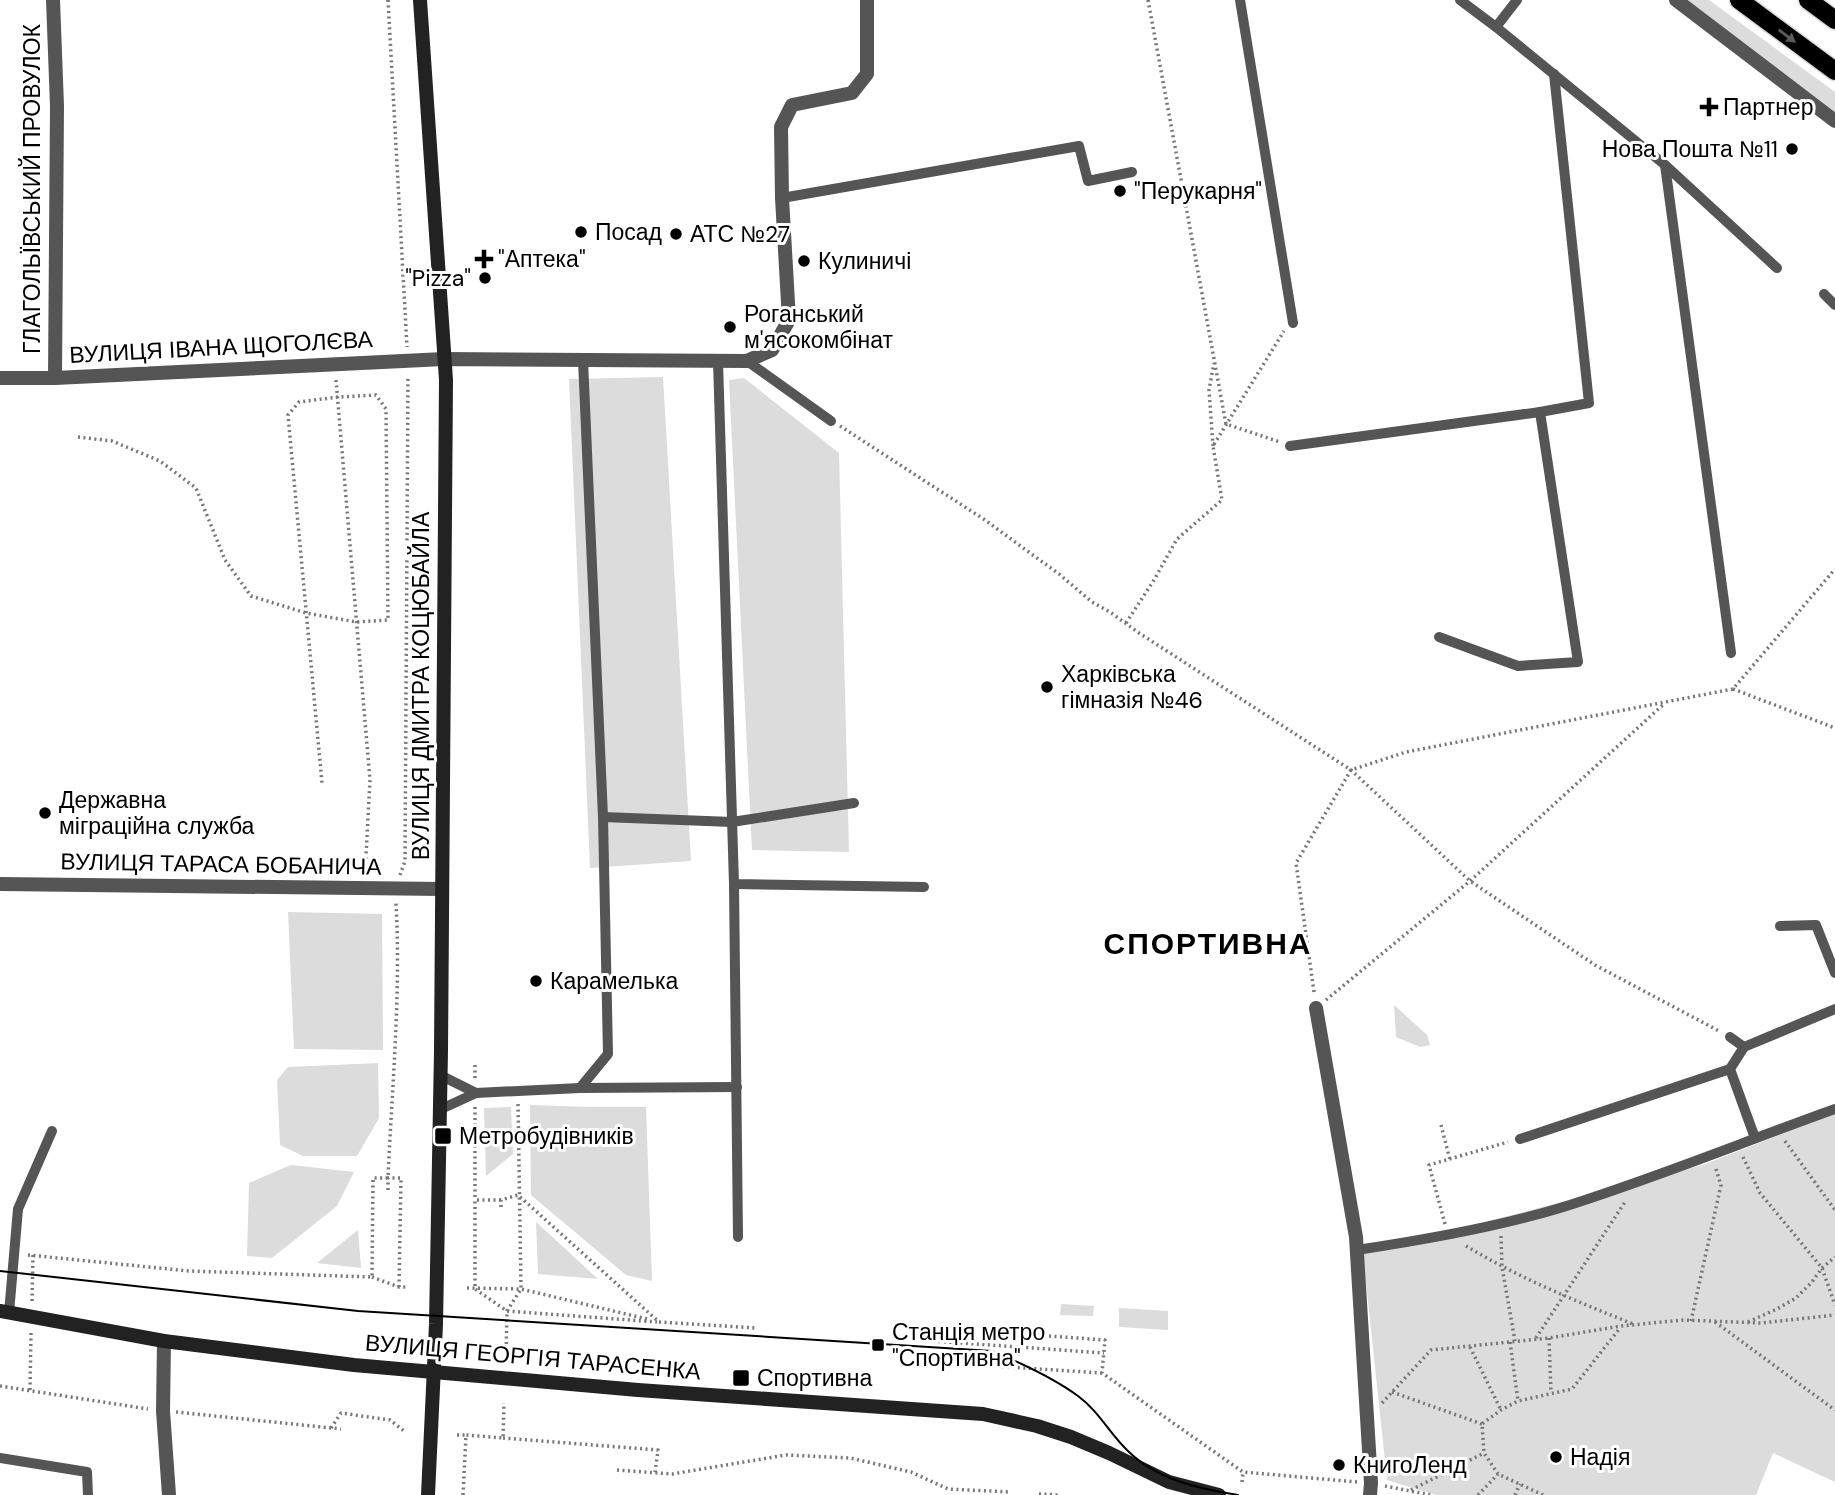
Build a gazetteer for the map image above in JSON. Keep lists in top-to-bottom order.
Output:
{
  "streets": {
    "main road": ["ВУЛИЦЯ ДМИТРА КОЦЮБАЙЛА", "ВУЛИЦЯ ГЕОРГІЯ ТАРАСЕНКА"],
    "street": ["ГЛАГОЛЬЇВСЬКИЙ ПРОВУЛОК", "ВУЛИЦЯ ІВАНА ЩОГОЛЄВА", "ВУЛИЦЯ ТАРАСА БОБАНИЧА"]
  },
  "crossings": [
    ["ГЛАГОЛЬЇВСЬКИЙ ПРОВУЛОК", "ВУЛИЦЯ ІВАНА ЩОГОЛЄВА"],
    ["ВУЛИЦЯ ІВАНА ЩОГОЛЄВА", "ВУЛИЦЯ ДМИТРА КОЦЮБАЙЛА"],
    ["ВУЛИЦЯ ДМИТРА КОЦЮБАЙЛА", "ВУЛИЦЯ ТАРАСА БОБАНИЧА"],
    ["ВУЛИЦЯ ДМИТРА КОЦЮБАЙЛА", "ВУЛИЦЯ ГЕОРГІЯ ТАРАСЕНКА"]
  ],
  "districts": ["СПОРТИВНА"],
  "places": {
    "health": ["Партнер", "\"Аптека\""],
    "other": [
      "Нова Пошта №11",
      "\"Перукарня\"",
      "Посад",
      "АТС №27",
      "Кулиничі",
      "\"Pizza\"",
      "Роганський м'ясокомбінат",
      "Харківська гімназія №46",
      "Державна міграційна служба",
      "Карамелька",
      "Надія",
      "КнигоЛенд"
    ],
    "transit": ["Метробудівників", "Станція метро \"Спортивна\"", "Спортивна"]
  }
}
